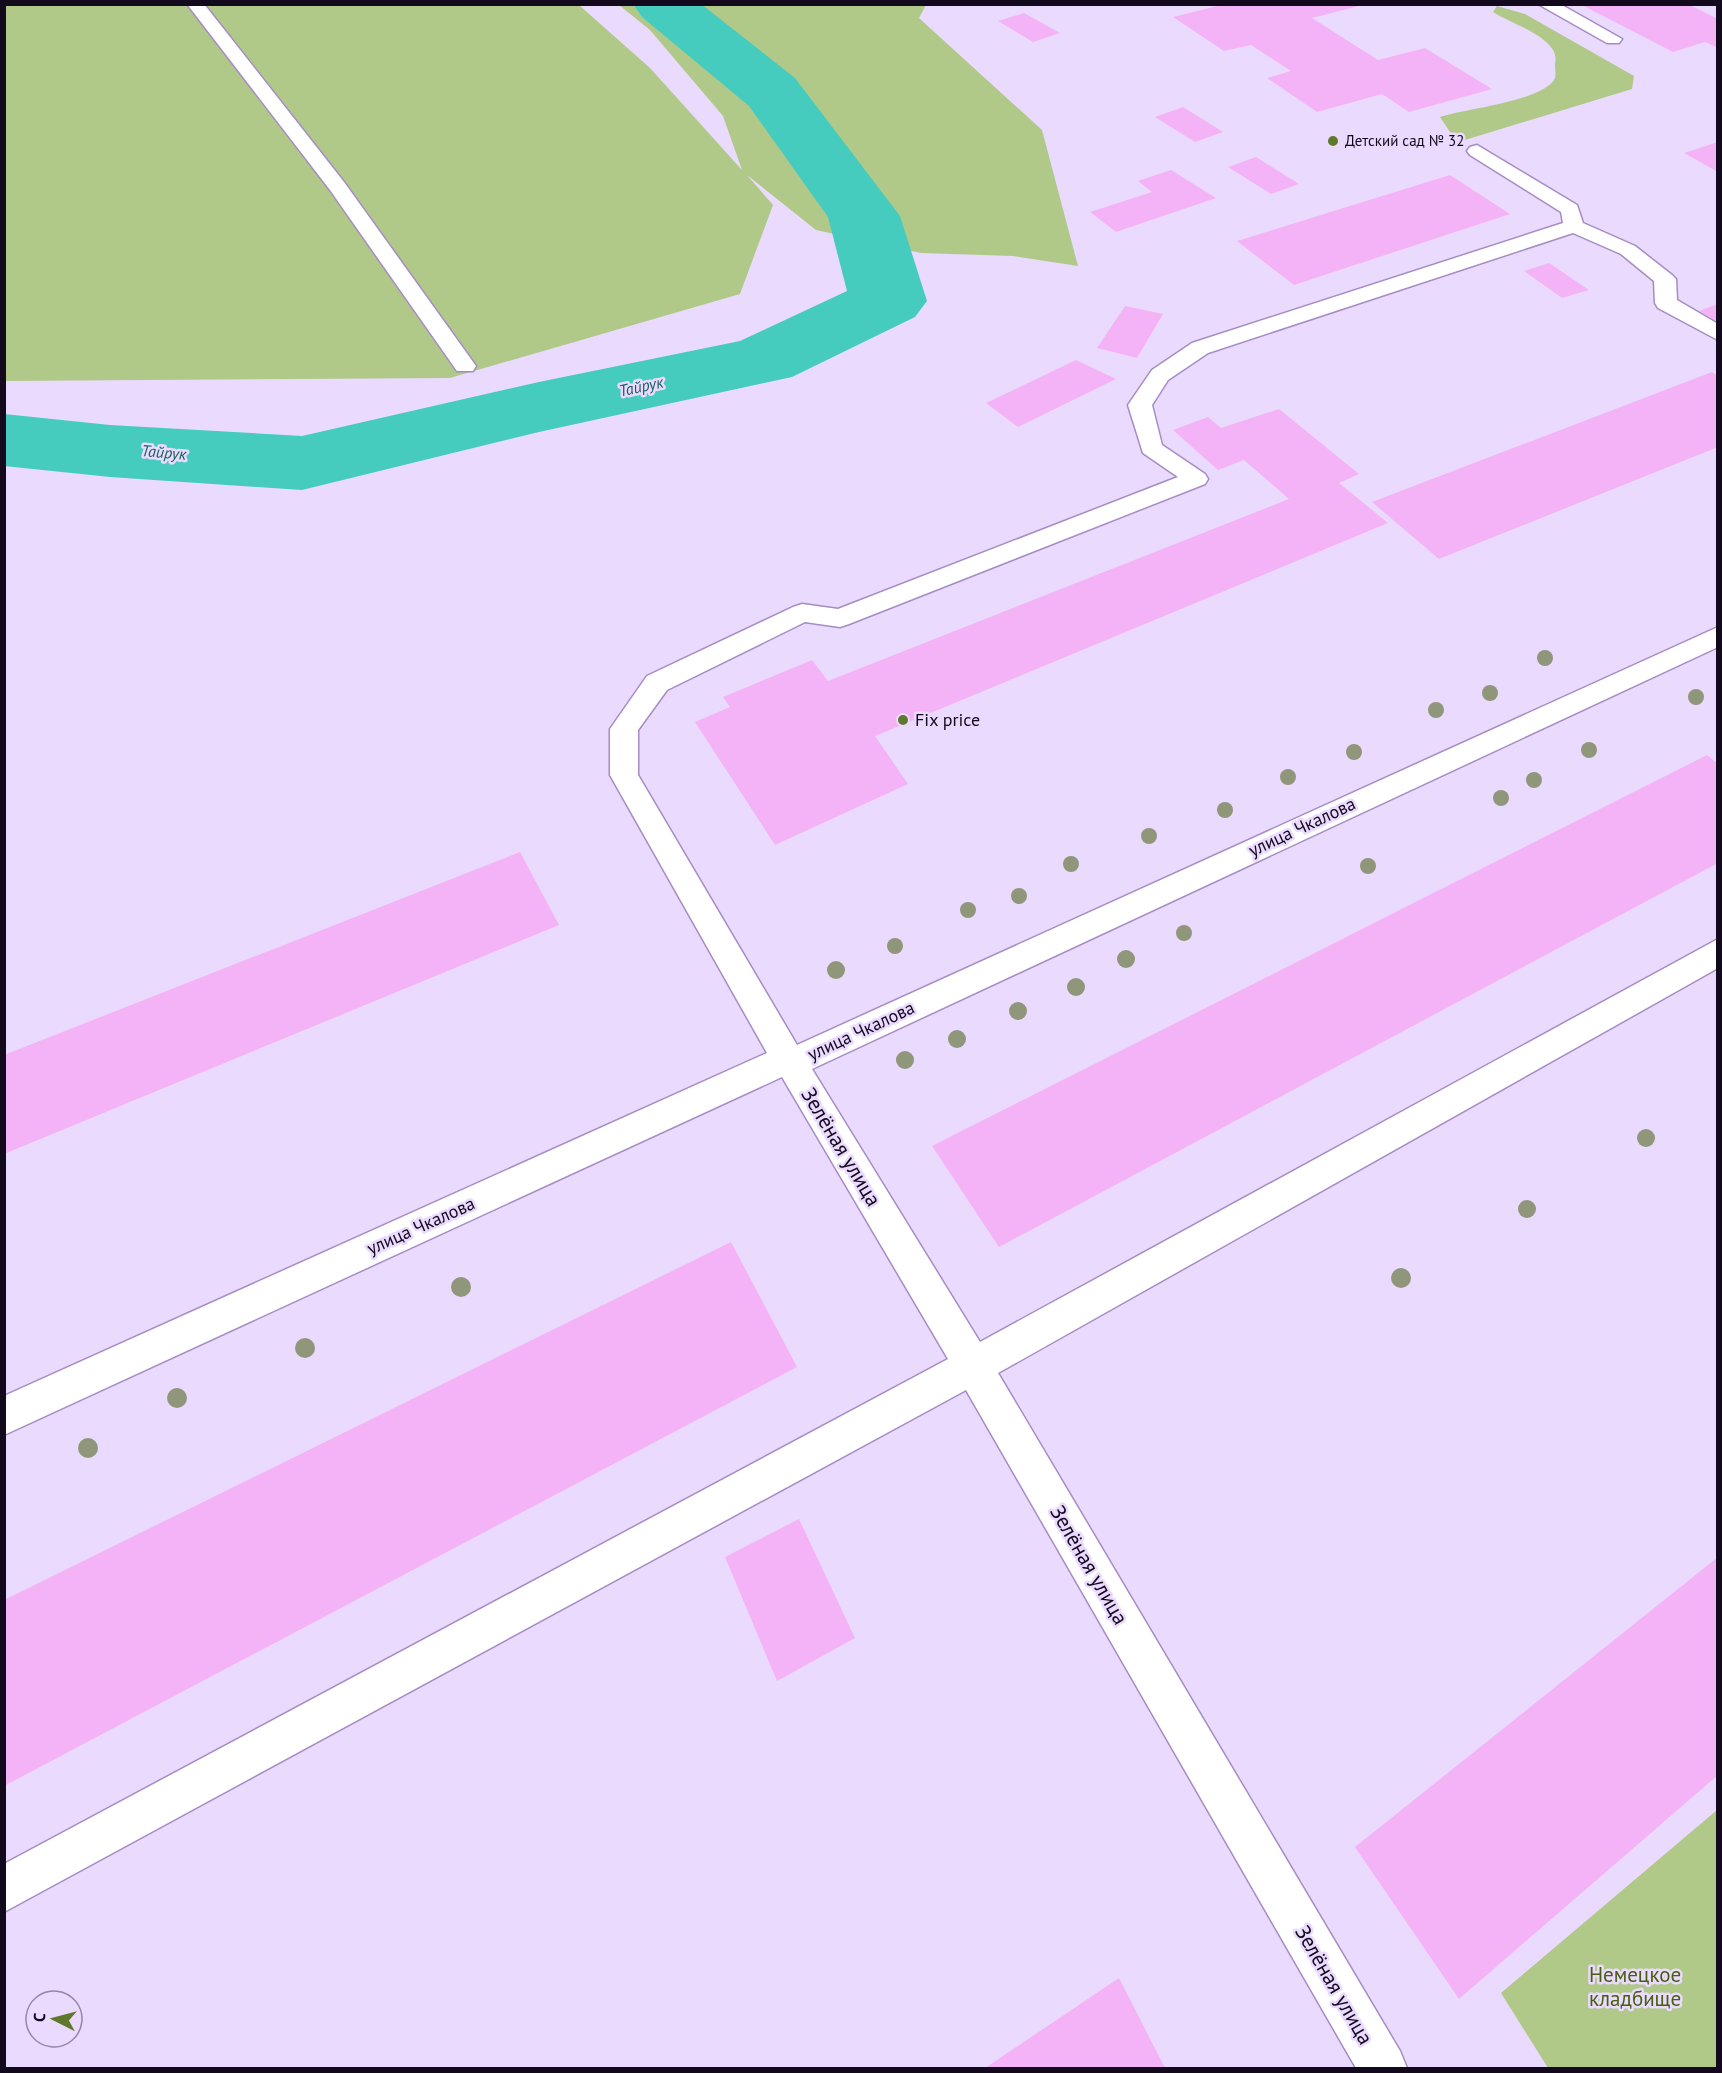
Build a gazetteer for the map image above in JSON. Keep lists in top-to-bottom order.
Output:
{
  "streets": {
    "street": ["улица Чкалова", "Зелёная улица"]
  },
  "crossings": [
    ["улица Чкалова", "Зелёная улица"]
  ],
  "water": ["Тайрук"],
  "parks": ["Немецкое кладбище"],
  "places": ["Детский сад № 32", "Fix price"],
  "north": "left"
}
